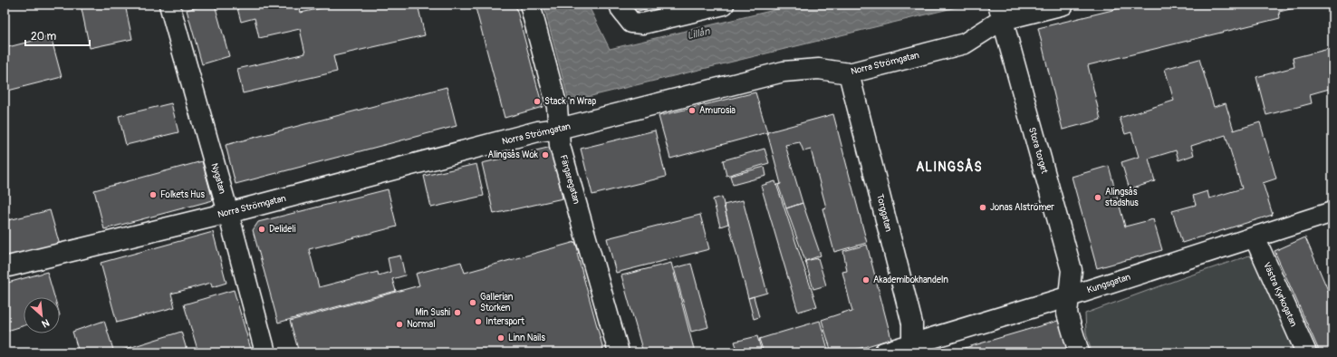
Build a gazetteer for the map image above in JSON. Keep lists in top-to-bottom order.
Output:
{
  "streets": {
    "street": [
      "Norra Strömgatan",
      "Stora torget",
      "Nygatan",
      "Färgaregatan",
      "Torggatan",
      "Kungsgatan",
      "Västra Kyrkogatan"
    ]
  },
  "crossings": [
    ["Norra Strömgatan", "Stora torget"],
    ["Norra Strömgatan", "Nygatan"],
    ["Norra Strömgatan", "Färgaregatan"],
    ["Norra Strömgatan", "Torggatan"],
    ["Stora torget", "Kungsgatan"],
    ["Torggatan", "Kungsgatan"],
    ["Kungsgatan", "Västra Kyrkogatan"]
  ],
  "districts": ["ALINGSÅS"],
  "water": ["Lillån"],
  "places": [
    "Stack 'n Wrap",
    "Amurosia",
    "Alingsås Wok",
    "Folkets Hus",
    "Alingsås stadshus",
    "Jonas Alströmer",
    "Delideli",
    "Akademibokhandeln",
    "Gallerian Storken",
    "Min Sushi",
    "Intersport",
    "Normal",
    "Linn Nails"
  ],
  "scale_bar": "20 m",
  "north": "bottom right"
}
